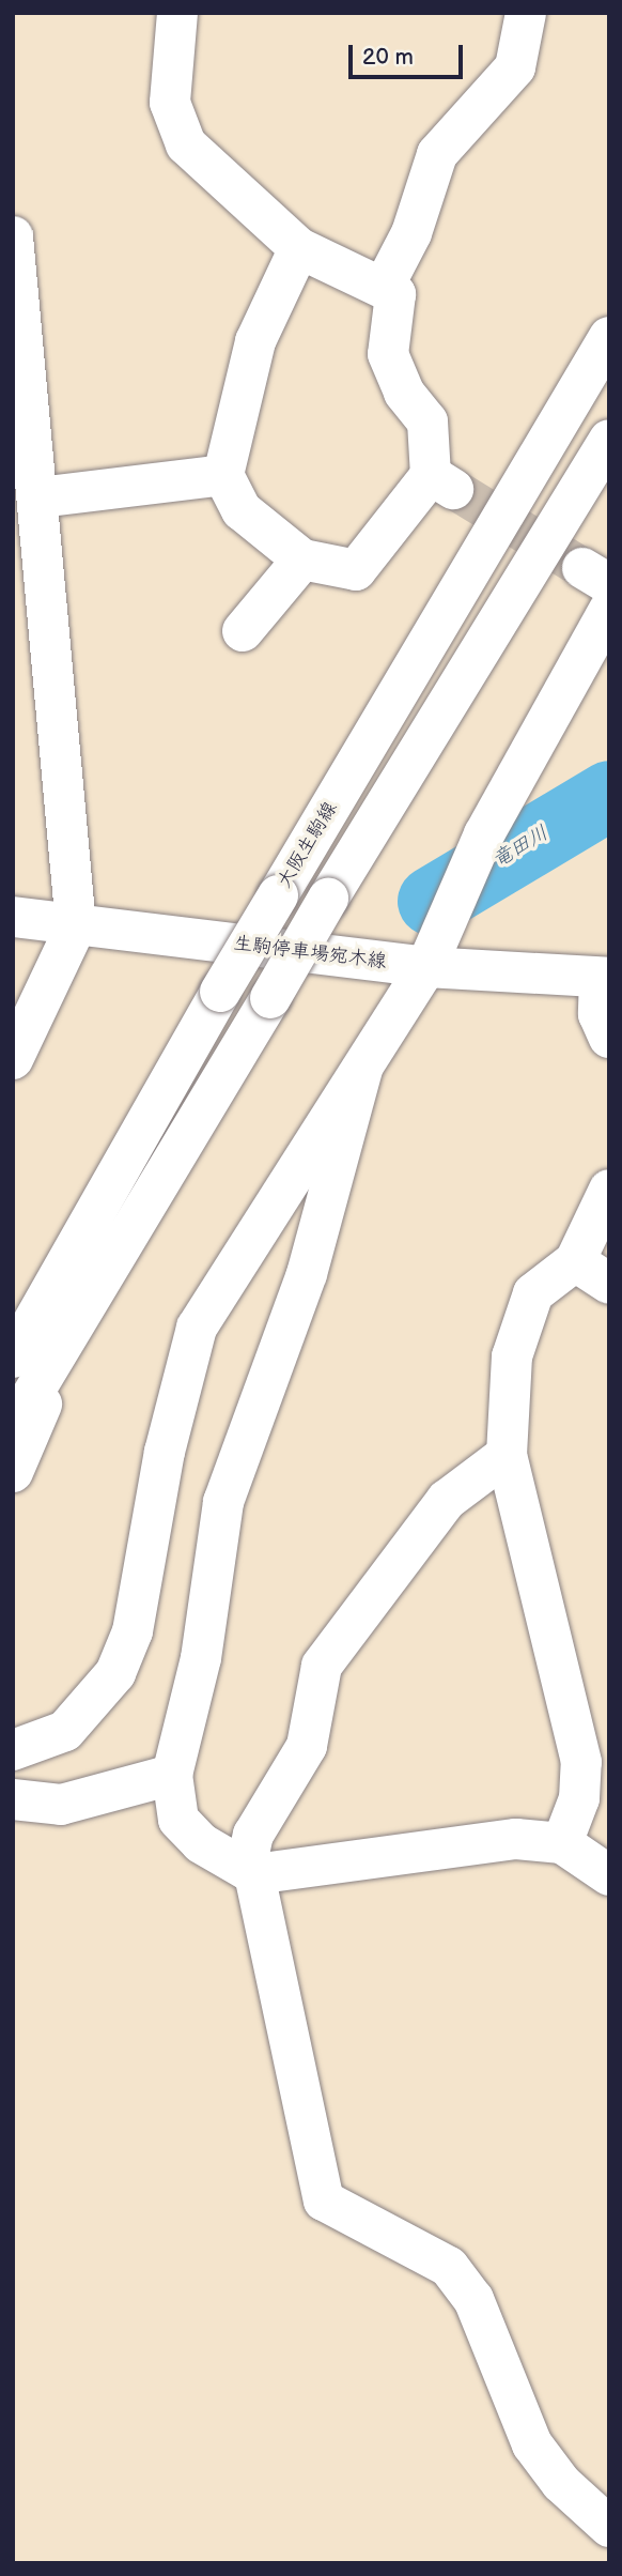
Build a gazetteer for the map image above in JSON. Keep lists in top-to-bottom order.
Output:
{
  "streets": {
    "street": ["大阪生駒線", "生駒停車場宛木線"]
  },
  "water": ["竜田川"],
  "scale_bar": "20 m"
}
